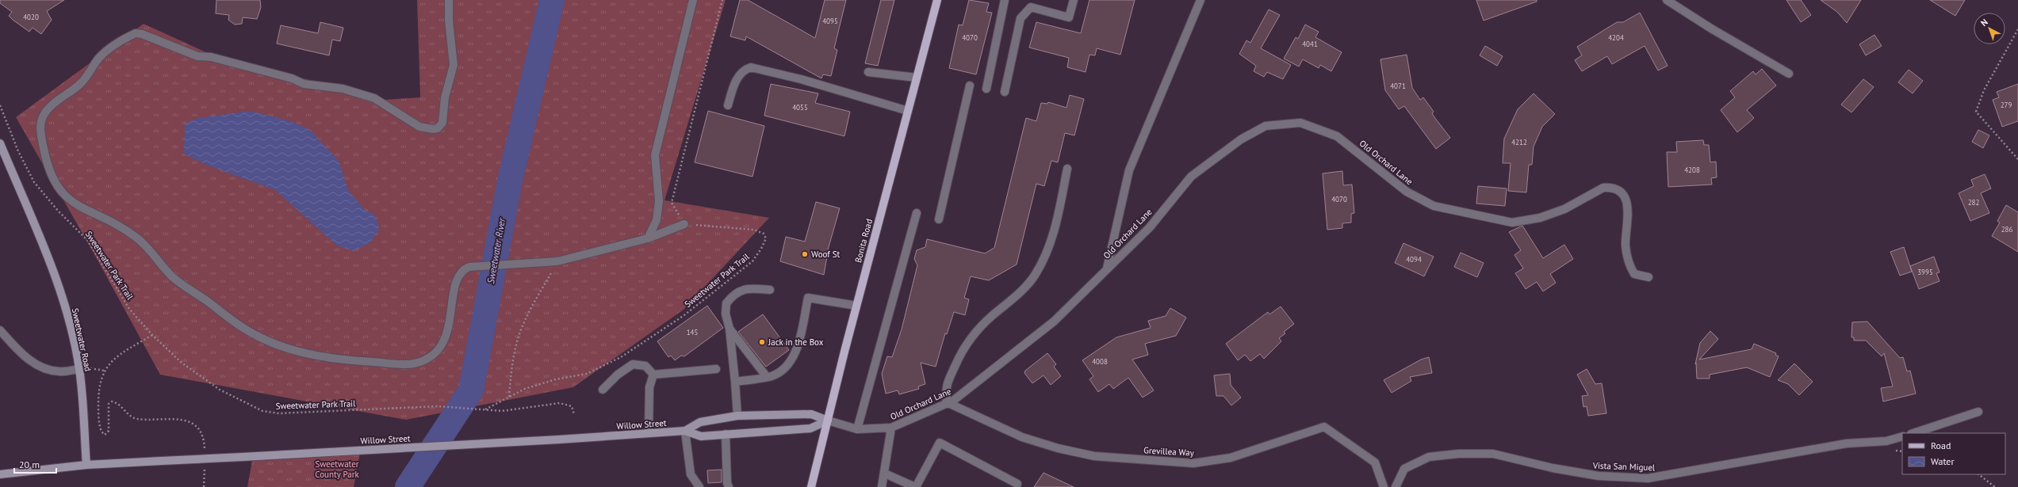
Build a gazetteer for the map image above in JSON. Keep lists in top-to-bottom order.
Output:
{
  "streets": {
    "main road": ["Bonita Road", "Sweetwater Road", "Willow Street"],
    "street": ["Old Orchard Lane", "Grevillea Way", "Vista San Miguel"],
    "path": ["Sweetwater Park Trail"]
  },
  "crossings": [
    ["Old Orchard Lane", "Bonita Road"],
    ["Old Orchard Lane", "Willow Street"],
    ["Old Orchard Lane", "Grevillea Way"],
    ["Bonita Road", "Willow Street"],
    ["Sweetwater Road", "Willow Street"]
  ],
  "water": ["Sweetwater River"],
  "parks": ["Sweetwater County Park"],
  "places": ["Woof St", "Jack in the Box"],
  "house_numbers": [
    "4020",
    "4095",
    "4070",
    "4204",
    "4041",
    "4071",
    "279",
    "4055",
    "4212",
    "4208",
    "4070",
    "282",
    "286",
    "4094",
    "3995",
    "145",
    "4008"
  ],
  "legend": ["Road", "Water"],
  "scale_bar": "20 m",
  "north": "top left"
}
